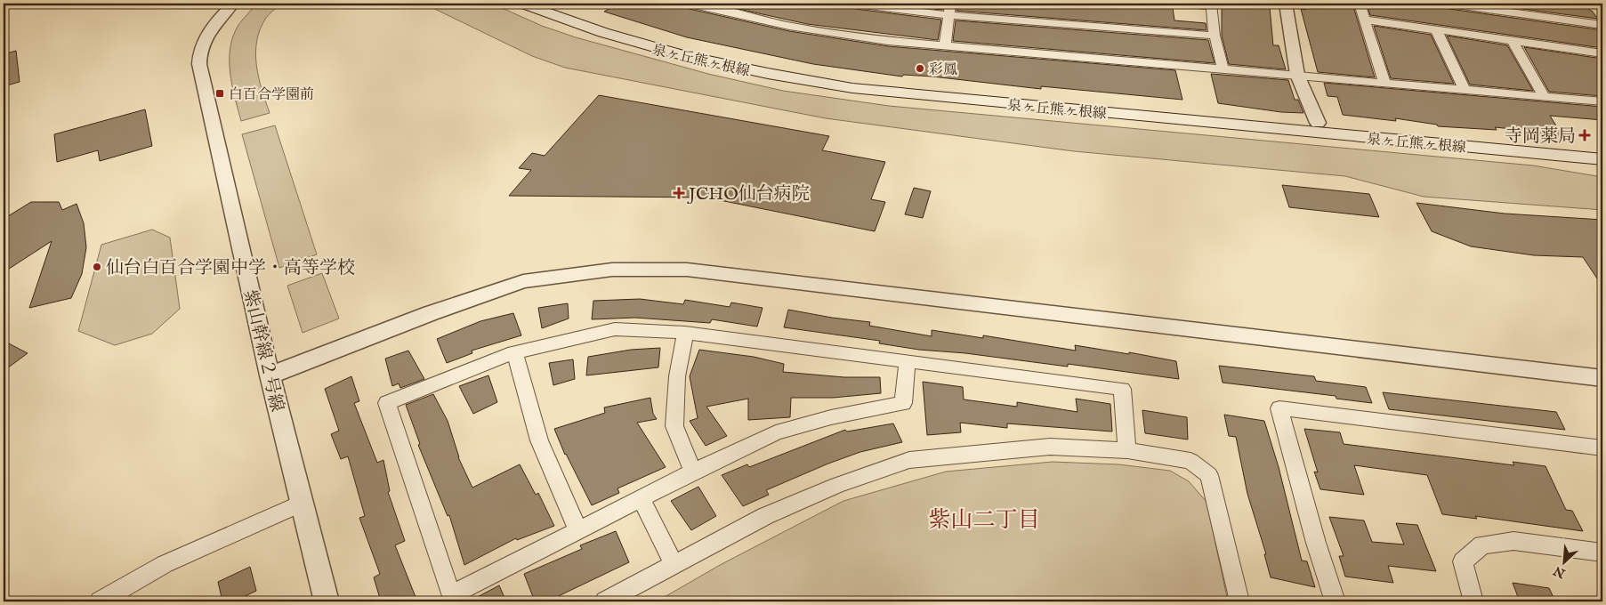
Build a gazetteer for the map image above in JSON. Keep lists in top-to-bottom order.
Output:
{
  "streets": {
    "main road": ["泉ヶ丘熊ヶ根線"],
    "street": ["紫山幹線２号線"]
  },
  "districts": ["紫山二丁目"],
  "places": {
    "other": ["彩鳳", "仙台白百合学園中学・高等学校"],
    "transit": ["白百合学園前"],
    "health": ["寺岡薬局", "JCHO仙台病院"]
  },
  "north": "bottom left"
}
